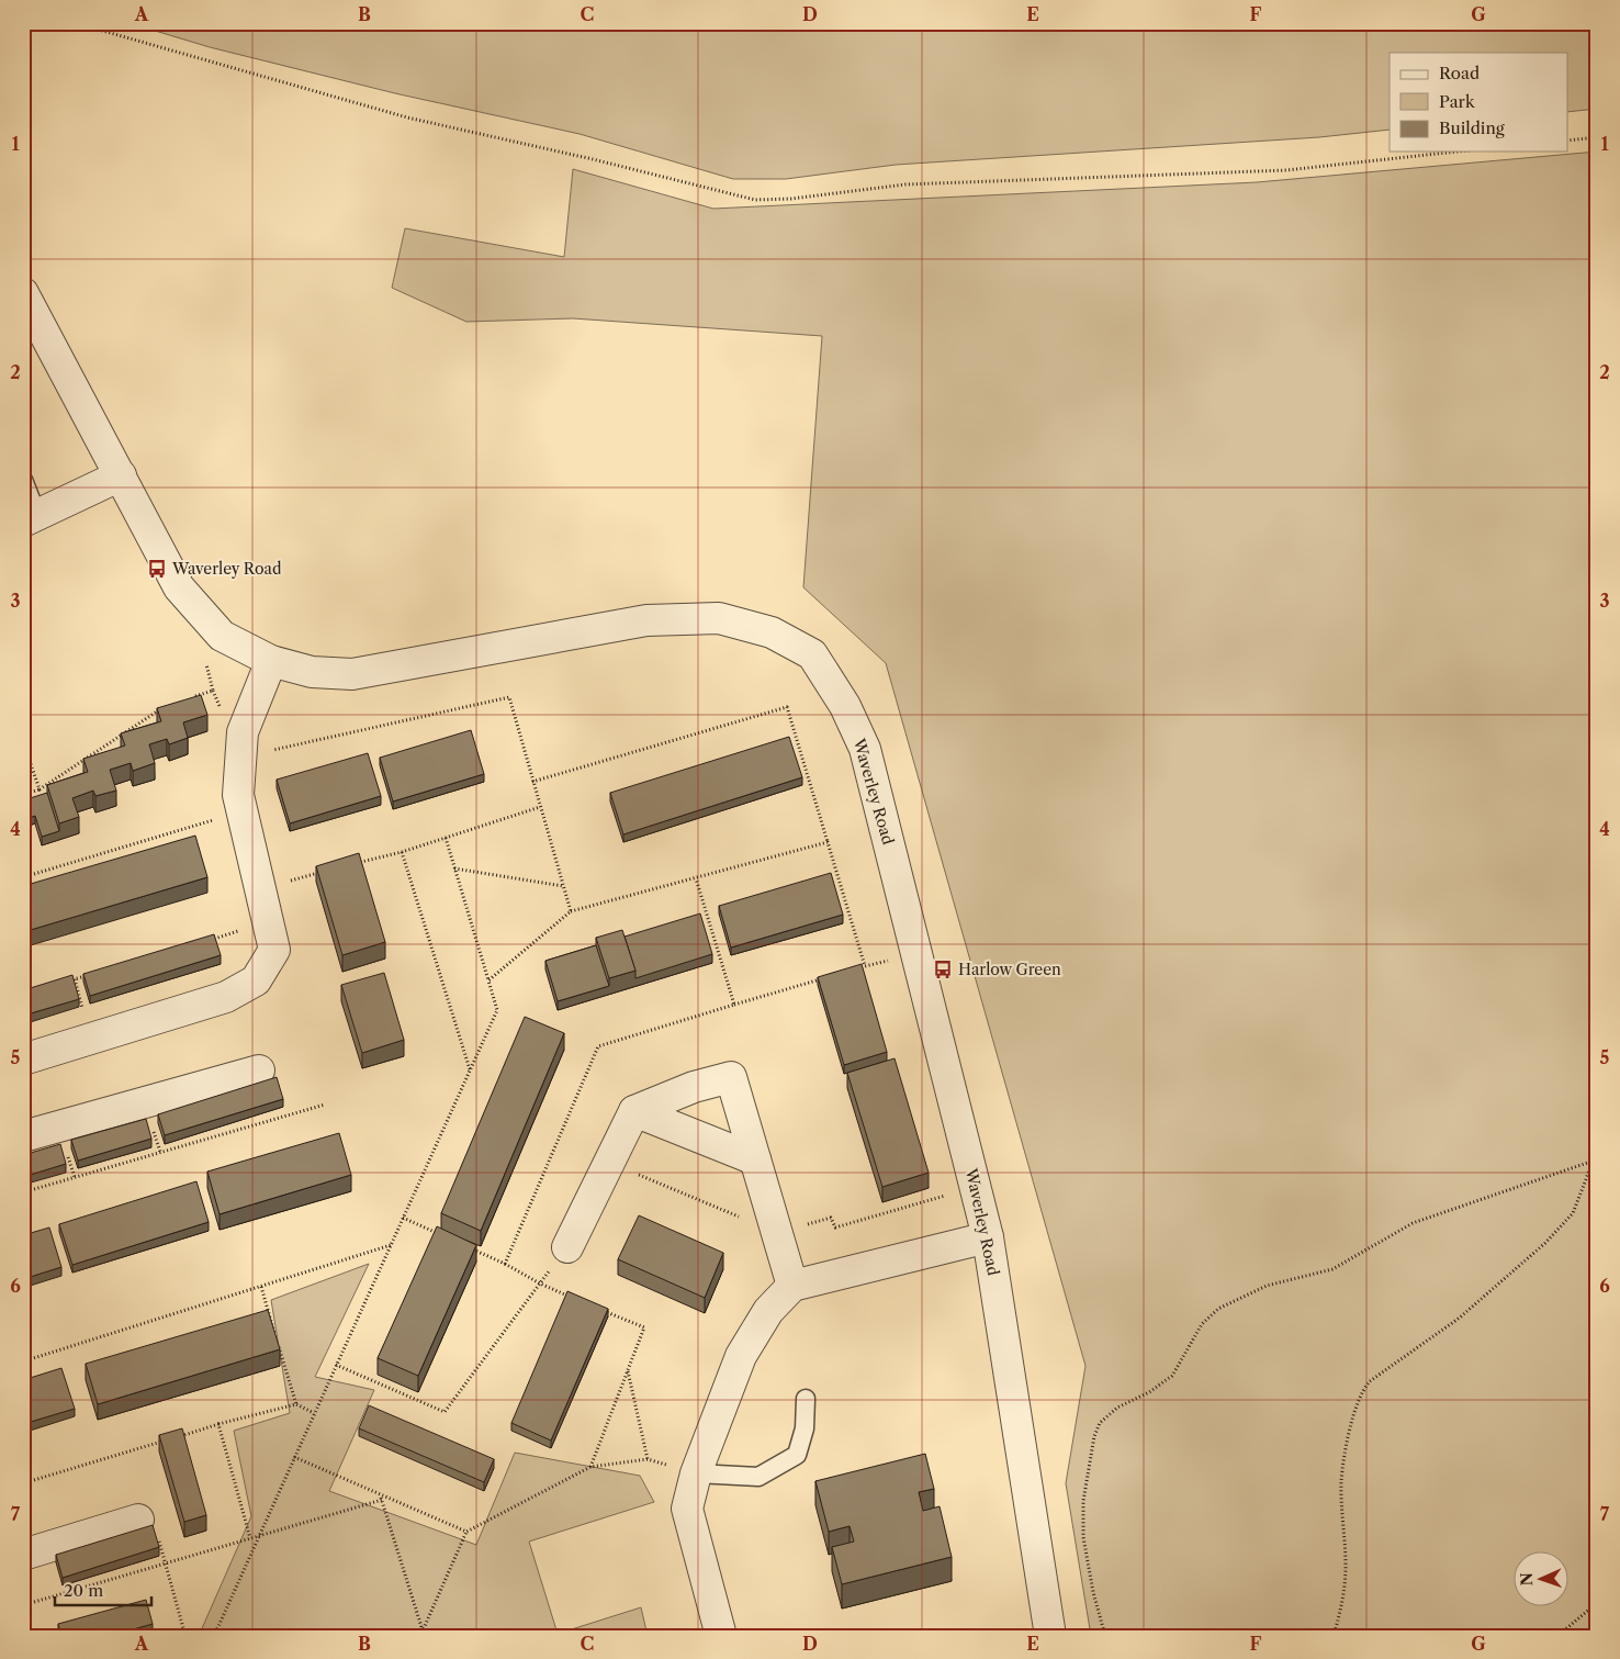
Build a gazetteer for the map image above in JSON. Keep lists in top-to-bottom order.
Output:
{
  "streets": {
    "street": ["Waverley Road"]
  },
  "places": {
    "bus stop": ["Waverley Road", "Harlow Green"]
  },
  "legend": ["Road", "Park", "Building"],
  "scale_bar": "20 m",
  "north": "left",
  "grid": {
    "columns": [
      "A",
      "B",
      "C",
      "D",
      "E",
      "F",
      "G"
    ],
    "rows": [
      "1",
      "2",
      "3",
      "4",
      "5",
      "6",
      "7"
    ]
  }
}
